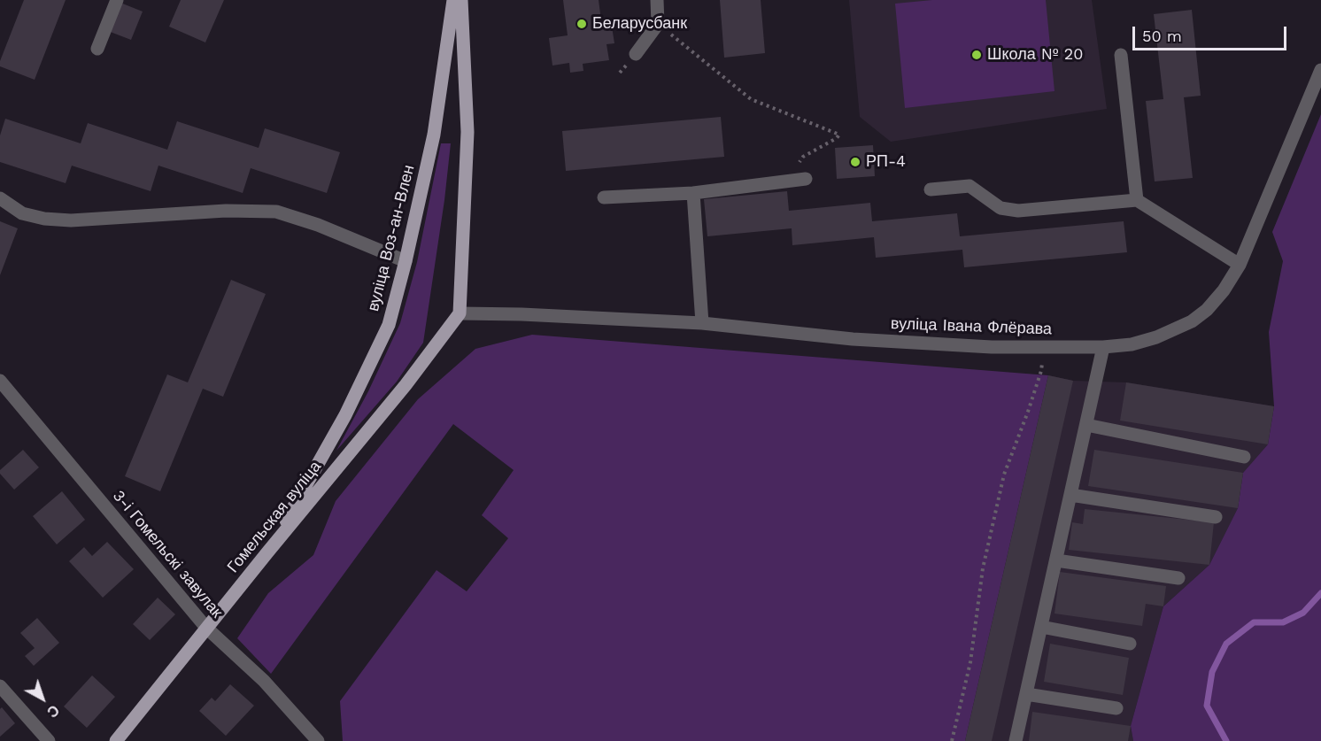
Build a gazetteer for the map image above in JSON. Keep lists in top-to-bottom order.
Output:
{
  "streets": {
    "main road": ["вуліца Воз-ан-Влен", "Гомельская вуліца"],
    "street": ["вуліца Івана Флёрава", "3-і Гомельскі завулак"]
  },
  "crossings": [
    ["вуліца Воз-ан-Влен", "Гомельская вуліца"],
    ["вуліца Івана Флёрава", "Гомельская вуліца"],
    ["Гомельская вуліца", "3-і Гомельскі завулак"]
  ],
  "places": ["Беларусбанк", "Школа № 20", "РП-4"],
  "scale_bar": "50 m",
  "north": "bottom right"
}
